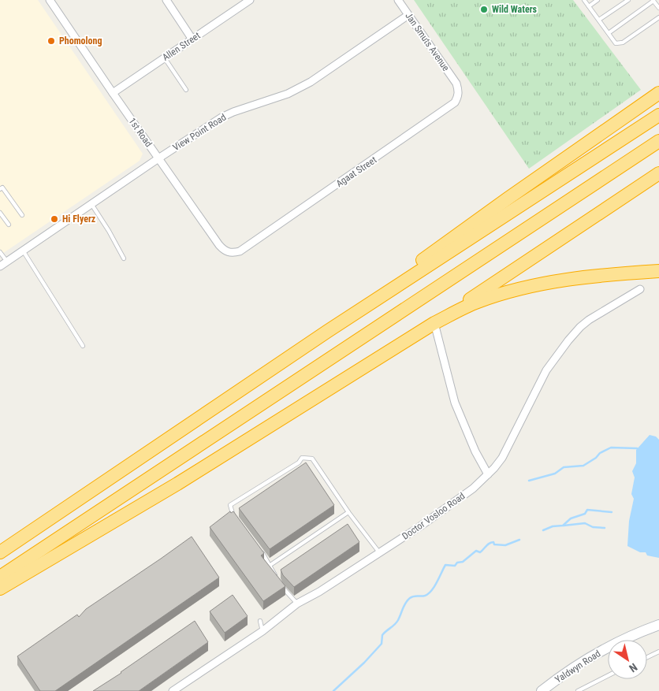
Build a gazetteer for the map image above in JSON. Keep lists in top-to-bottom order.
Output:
{
  "streets": {
    "main road": ["Yaldwyn Road"],
    "street": [
      "Jan Smuts Avenue",
      "Allen Street",
      "1st Road",
      "View Point Road",
      "Agaat Street",
      "Doctor Vosloo Road"
    ]
  },
  "crossings": [
    ["Jan Smuts Avenue", "View Point Road"],
    ["Jan Smuts Avenue", "Agaat Street"],
    ["Allen Street", "1st Road"],
    ["1st Road", "View Point Road"],
    ["1st Road", "Agaat Street"]
  ],
  "places": ["Wild Waters", "Phomolong", "Hi Flyerz"],
  "north": "bottom right"
}
